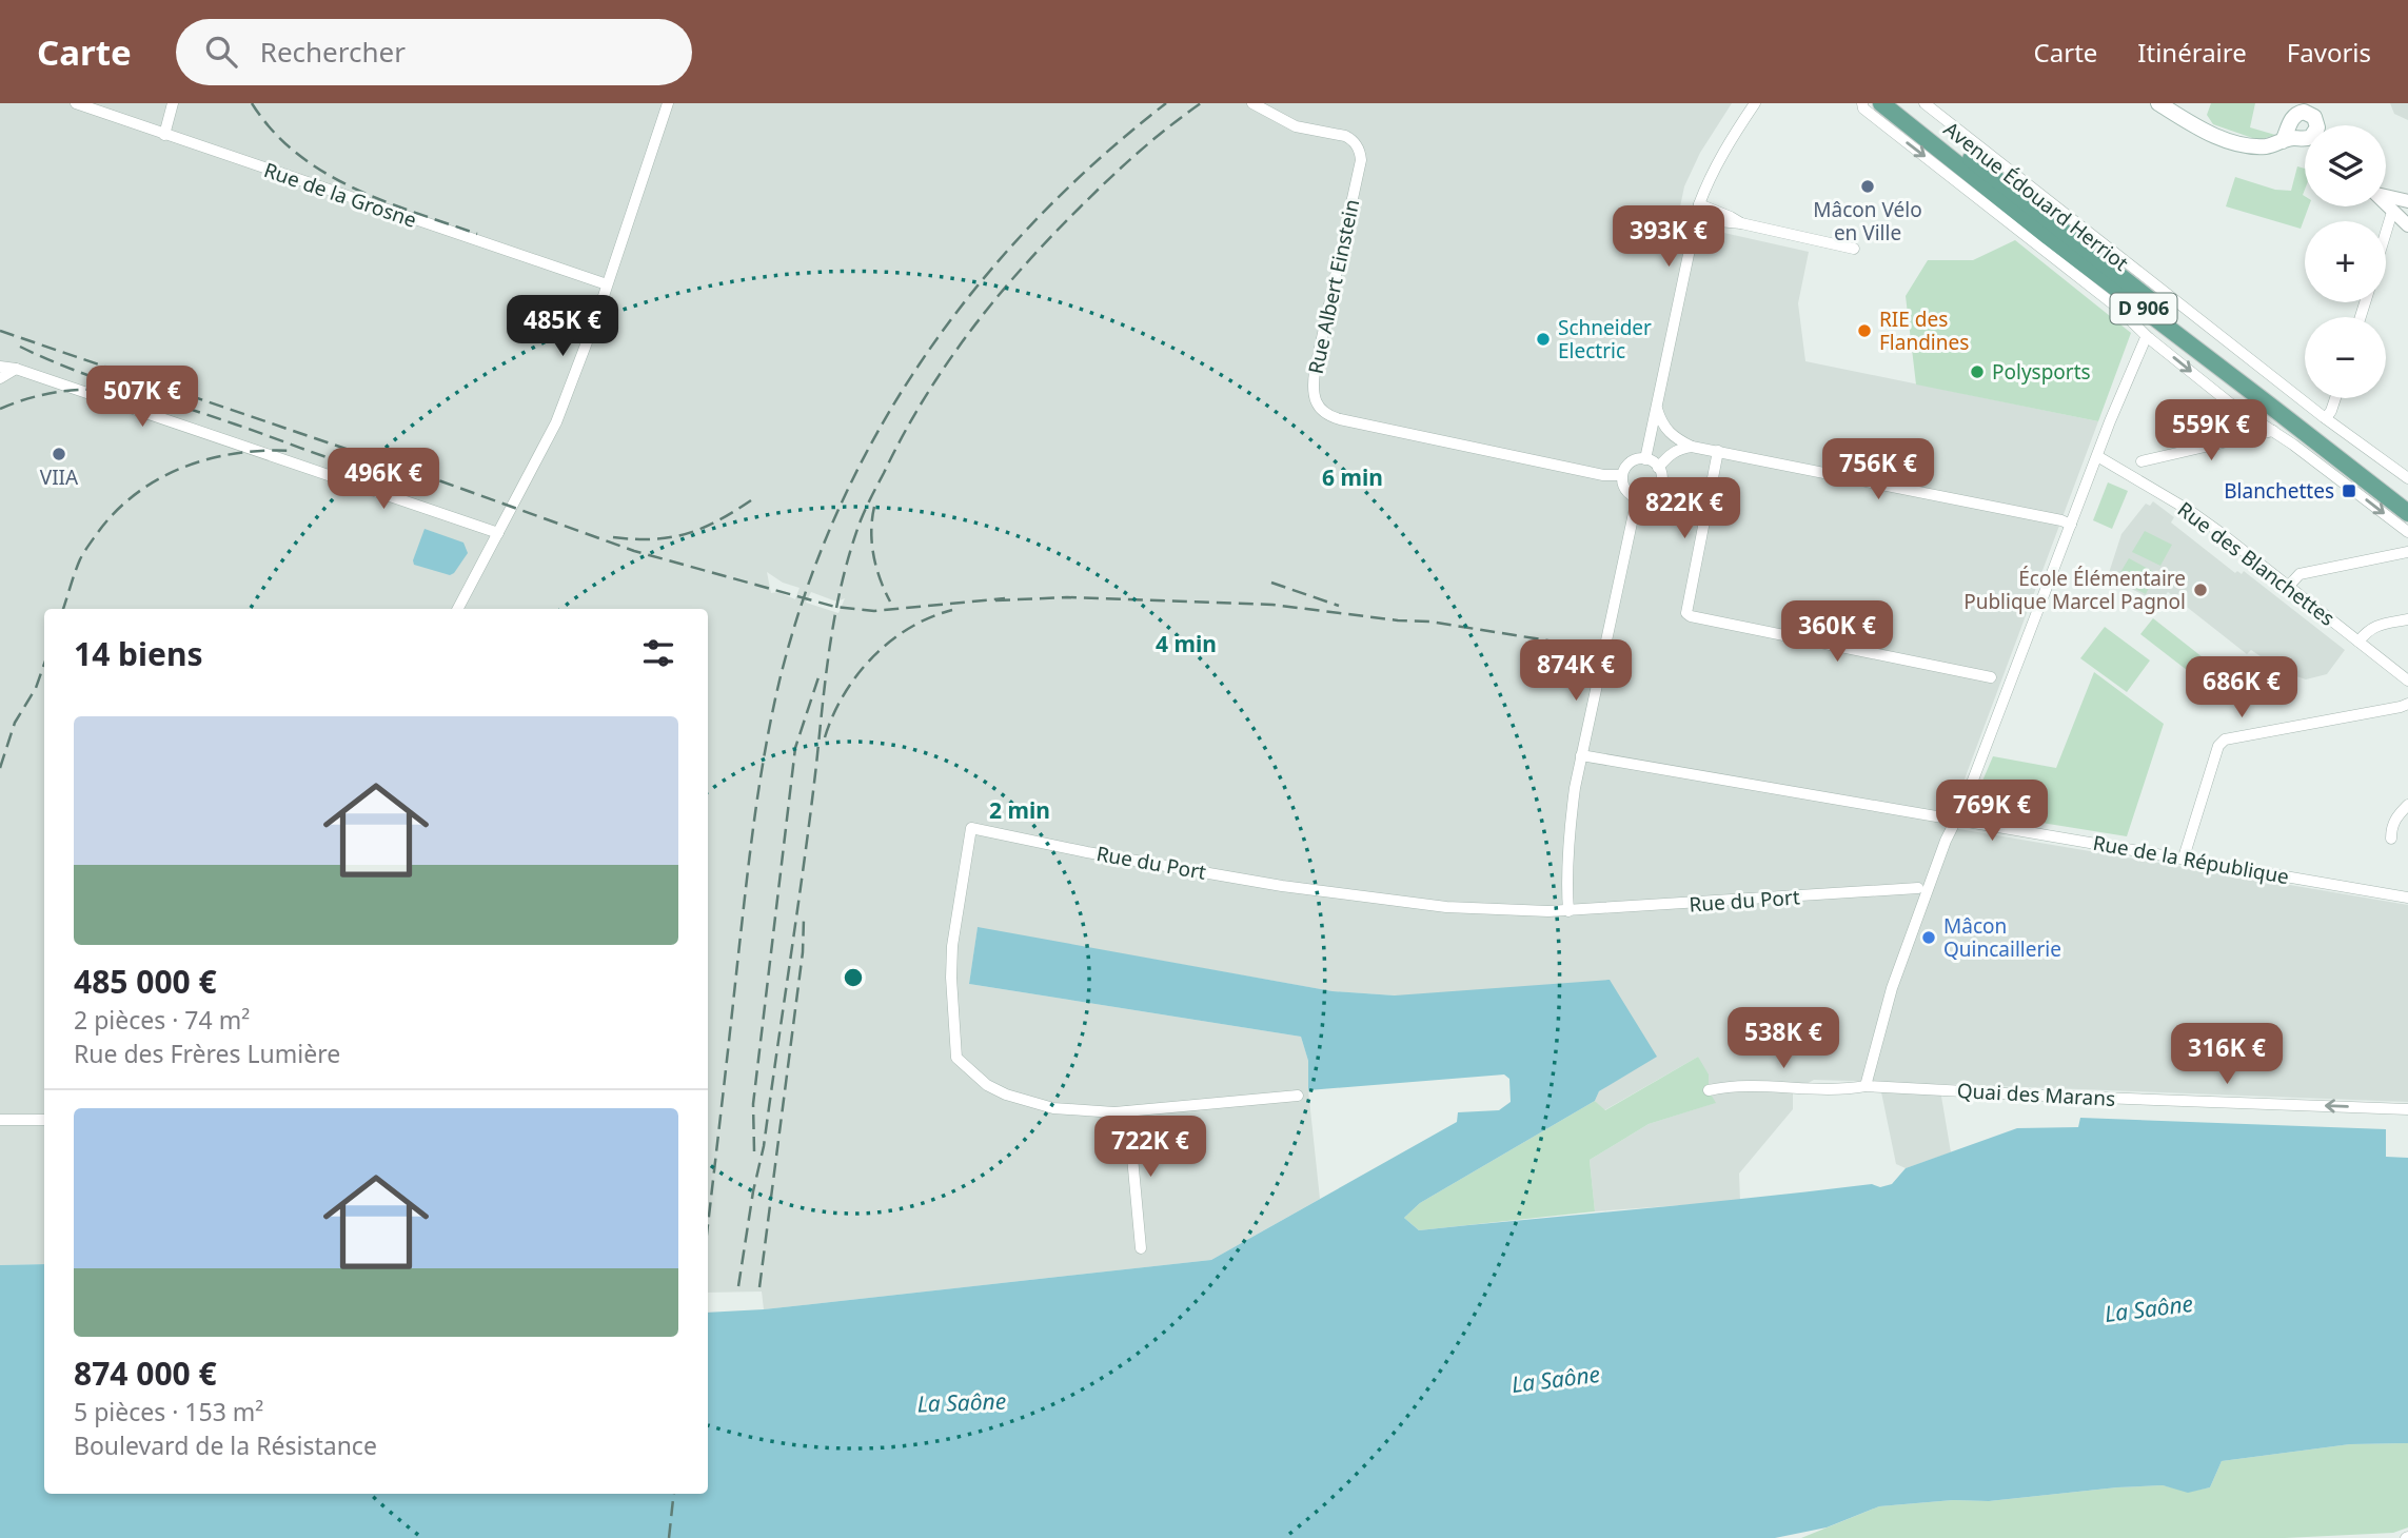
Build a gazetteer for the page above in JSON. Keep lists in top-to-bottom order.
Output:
{
  "streets": {
    "main road": ["Avenue Édouard Herriot", "D 906"],
    "street": [
      "Rue de la Grosne",
      "Rue Albert Einstein",
      "Rue des Blanchettes",
      "Rue de la République",
      "Rue du Port",
      "Quai des Marans"
    ]
  },
  "one_way": ["Quai des Marans"],
  "water": ["La Saône"],
  "places": {
    "other": [
      "Mâcon Vélo en Ville",
      "RIE des Flandines",
      "Schneider Electric",
      "Polysports",
      "VIIA",
      "École Élémentaire Publique Marcel Pagnol",
      "Mâcon Quincaillerie"
    ],
    "transit": ["Blanchettes"]
  },
  "page": {
    "header": "Carte",
    "search": "Rechercher",
    "nav": ["Carte", "Itinéraire", "Favoris"],
    "map_buttons": ["+", "−"],
    "price": [
      "393K €",
      "485K €",
      "507K €",
      "559K €",
      "756K €",
      "496K €",
      "822K €",
      "360K €",
      "874K €",
      "686K €",
      "769K €",
      "538K €",
      "316K €",
      "722K €"
    ],
    "heading": "14 biens",
    "list": [
      {
        "name": "485 000 €",
        "note": "2 pièces · 74 m² · Rue des Frères Lumière"
      },
      {
        "name": "874 000 €",
        "note": "5 pièces · 153 m² · Boulevard de la Résistance"
      }
    ]
  },
  "rings": ["6 min", "4 min", "2 min"]
}
